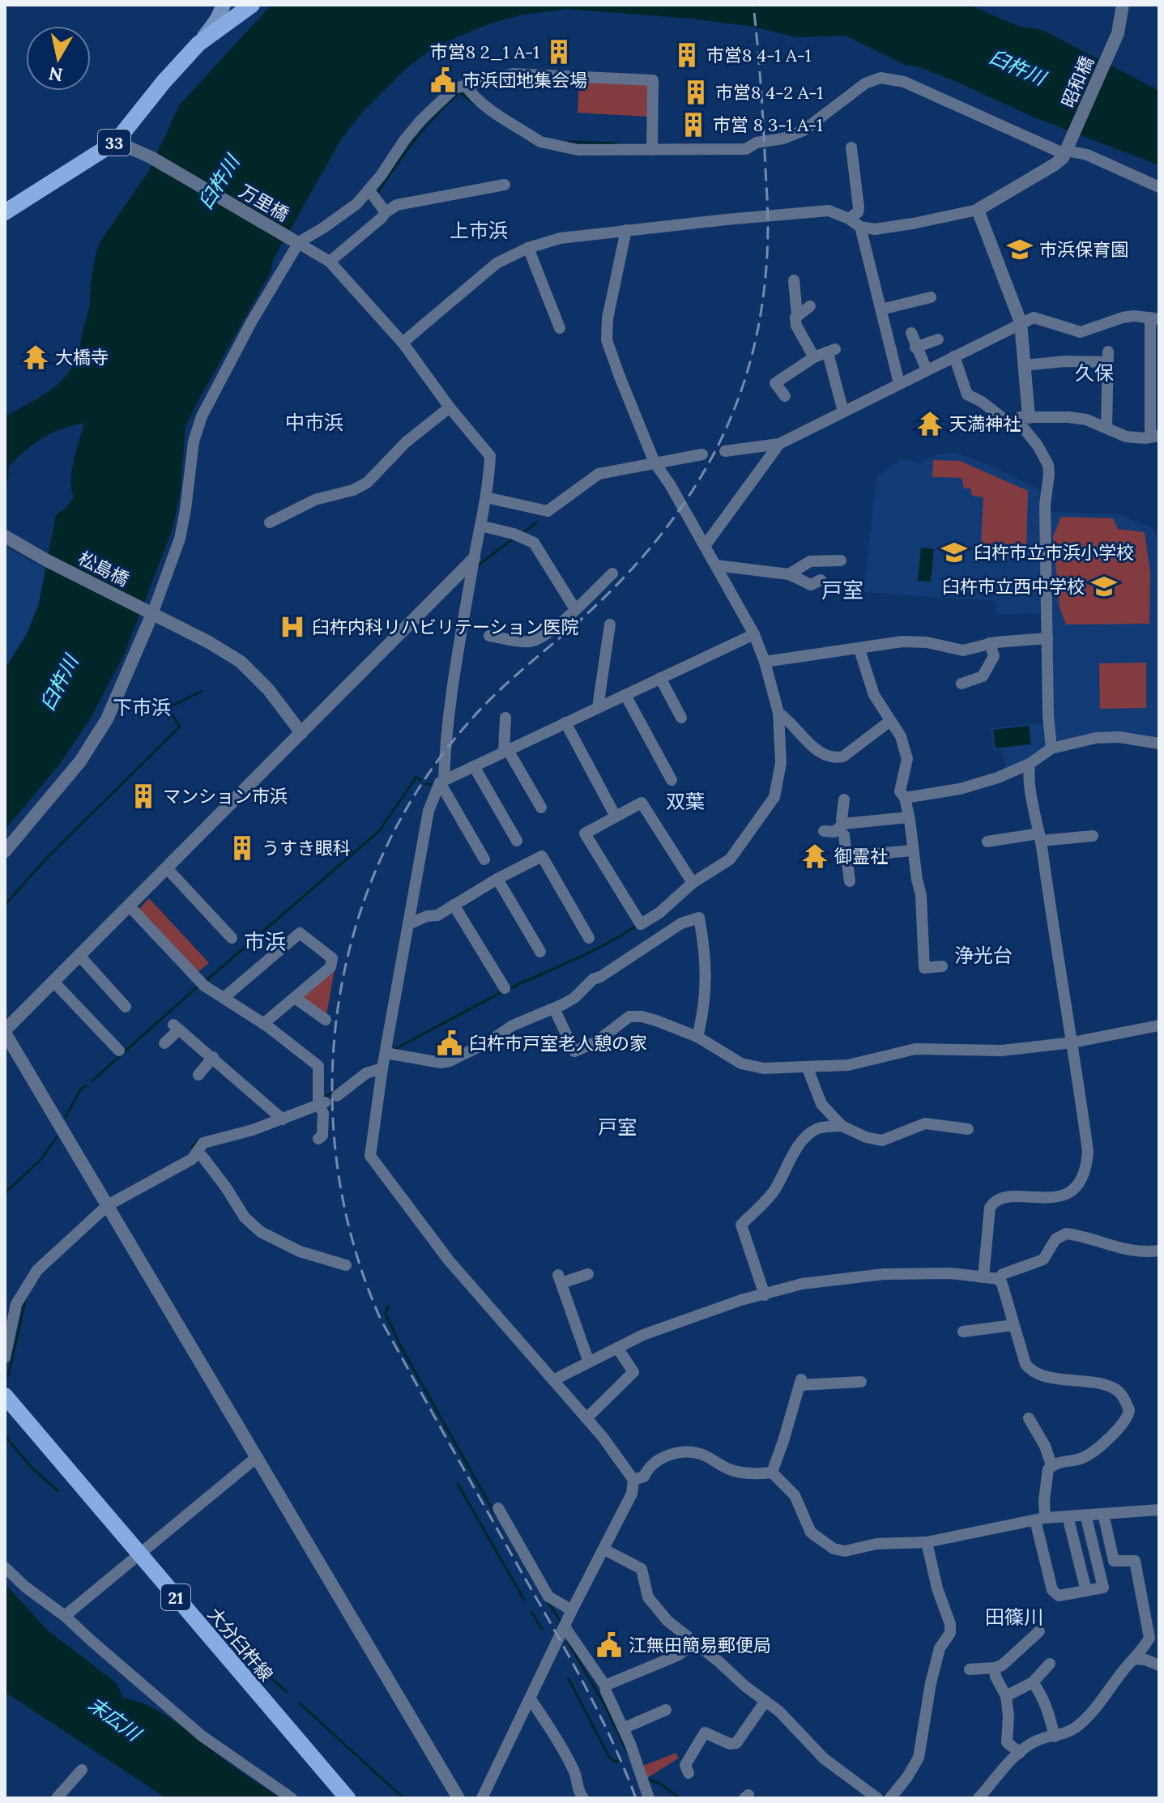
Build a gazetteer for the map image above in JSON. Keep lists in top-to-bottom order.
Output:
{
  "streets": {
    "main road": ["33", "21", "大分臼杵線"],
    "street": ["昭和橋", "万里橋", "松島橋"]
  },
  "crossings": [
    ["33", "万里橋"]
  ],
  "districts": [
    "上市浜",
    "久保",
    "中市浜",
    "戸室",
    "下市浜",
    "双葉",
    "市浜",
    "浄光台",
    "戸室",
    "田篠川"
  ],
  "water": ["臼杵川", "末広川"],
  "places": {
    "building": [
      "市営8 2_1 A-1",
      "市営8 4-1 A-1",
      "市営8 4-2 A-1",
      "市営 8 3-1 A-1",
      "マンション市浜",
      "うすき眼科"
    ],
    "public building": ["市浜団地集会場", "臼杵市戸室老人憩の家", "江無田簡易郵便局"],
    "school or university": ["市浜保育園", "臼杵市立市浜小学校", "臼杵市立西中学校"],
    "temple": ["大橋寺", "天満神社", "御霊社"],
    "hospital": ["臼杵内科リハビリテーション医院"]
  },
  "north": "bottom"
}
